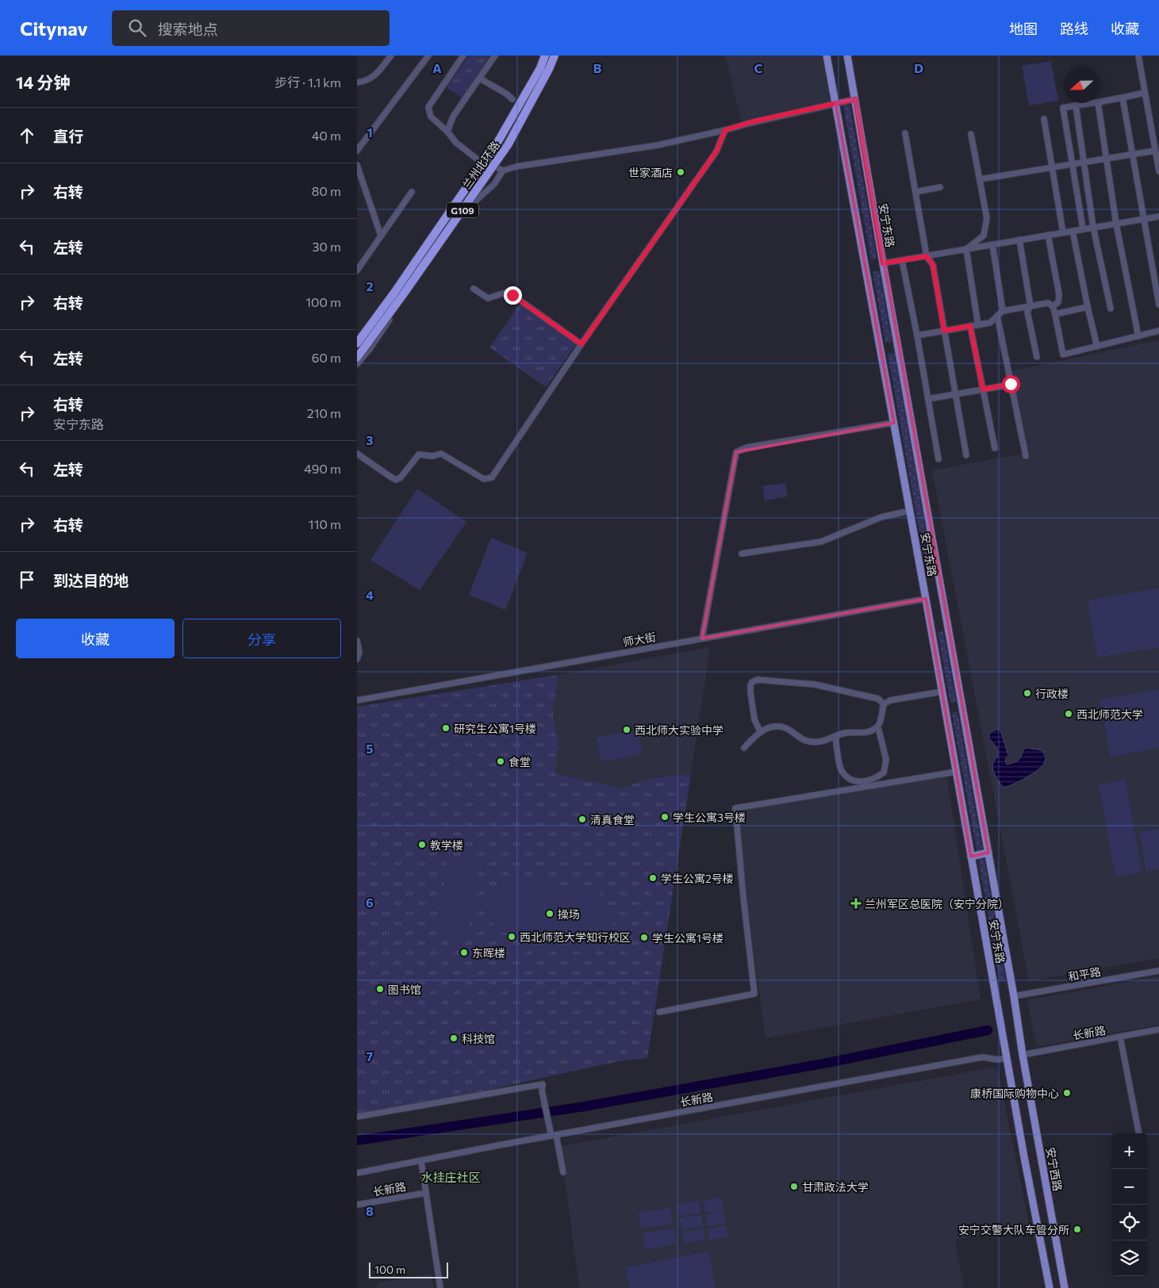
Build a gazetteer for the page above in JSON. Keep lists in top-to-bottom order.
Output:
{
  "streets": {
    "highway": ["兰州北环路", "G109"],
    "main road": ["安宁东路", "安宁西路"],
    "street": ["师大街", "和平路", "长新路"]
  },
  "crossings": [
    ["安宁东路", "师大街"],
    ["安宁东路", "和平路"],
    ["安宁东路", "长新路"],
    ["安宁东路", "安宁西路"],
    ["长新路", "安宁西路"]
  ],
  "districts": ["水挂庄社区"],
  "places": {
    "other": [
      "世家酒店",
      "行政楼",
      "西北师范大学",
      "研究生公寓1号楼",
      "西北师大实验中学",
      "食堂",
      "学生公寓3号楼",
      "清真食堂",
      "教学楼",
      "学生公寓2号楼",
      "操场",
      "西北师范大学知行校区",
      "学生公寓1号楼",
      "东晖楼",
      "图书馆",
      "科技馆",
      "康桥国际购物中心",
      "甘肃政法大学",
      "安宁交警大队车管分所"
    ],
    "health": ["兰州军区总医院（安宁分院）"]
  },
  "scale_bar": "100 m",
  "north": "left",
  "page": {
    "header": "Citynav",
    "search": "搜索地点",
    "nav": ["地图", "路线", "收藏"],
    "heading": ["14 分钟", "步行 · 1.1 km"],
    "list": [
      ["直行", "40 m"],
      ["右转", "80 m"],
      ["左转", "30 m"],
      ["右转", "100 m"],
      ["左转", "60 m"],
      ["右转", "安宁东路", "210 m"],
      ["左转", "490 m"],
      ["右转", "110 m"],
      "到达目的地"
    ],
    "buttons": ["收藏", "分享"],
    "map_buttons": ["+", "−"],
    "scale": "100 m"
  },
  "grid": {
    "columns": [
      "A",
      "B",
      "C",
      "D"
    ],
    "rows": [
      "1",
      "2",
      "3",
      "4",
      "5",
      "6",
      "7",
      "8"
    ]
  }
}
